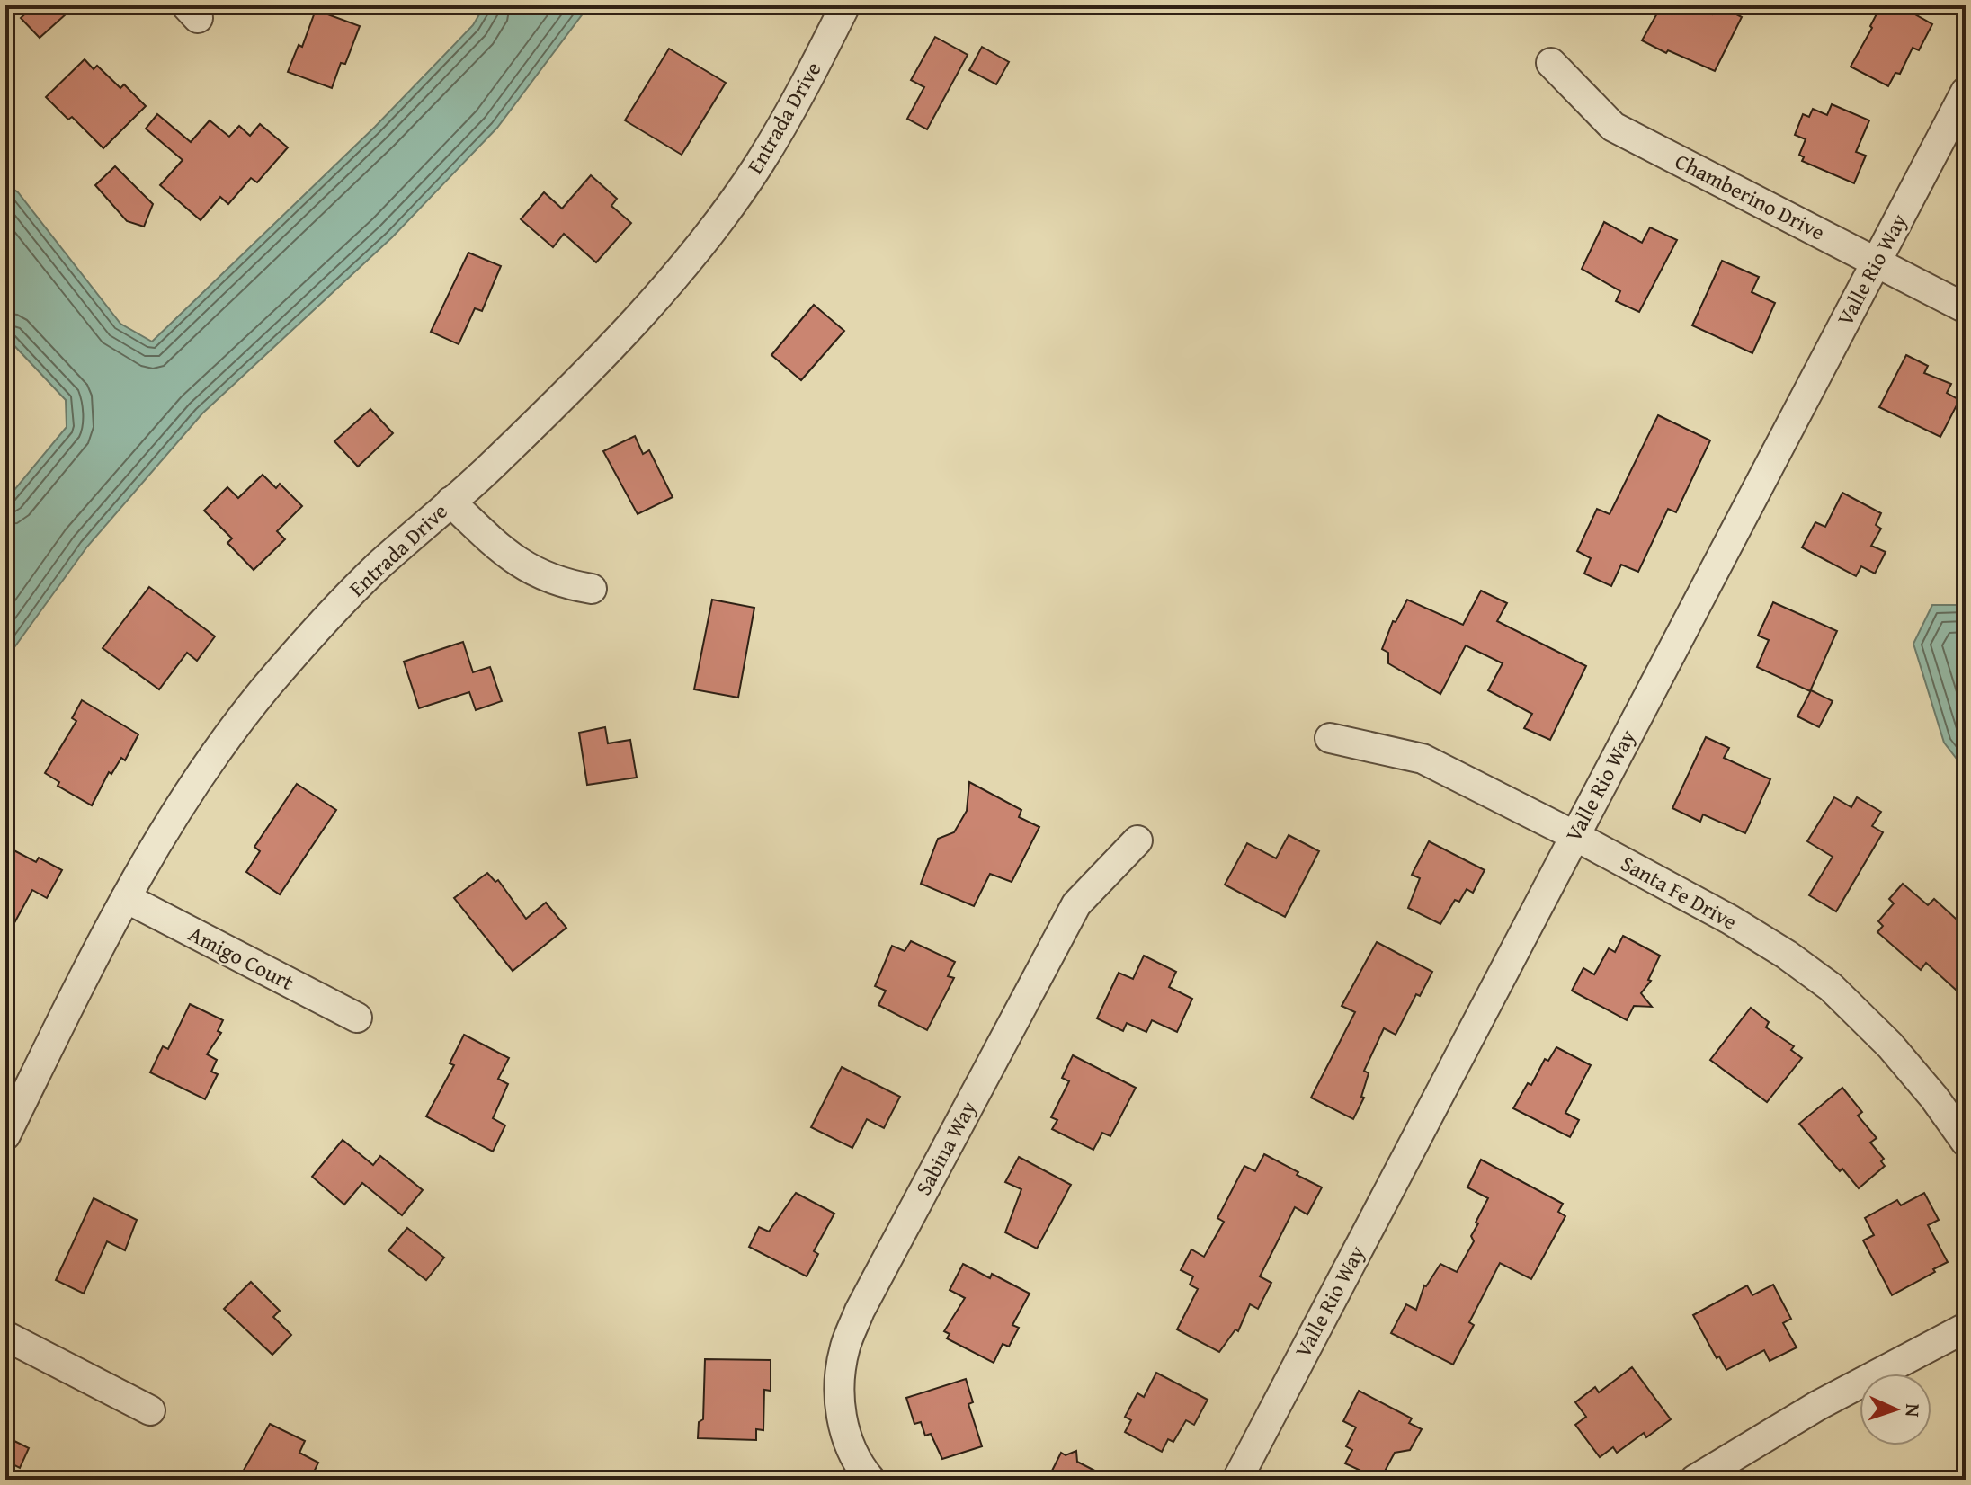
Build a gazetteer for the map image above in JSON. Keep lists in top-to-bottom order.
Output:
{
  "streets": {
    "street": [
      "Entrada Drive",
      "Chamberino Drive",
      "Valle Rio Way",
      "Santa Fe Drive",
      "Amigo Court",
      "Sabina Way"
    ]
  },
  "crossings": [
    ["Entrada Drive", "Amigo Court"],
    ["Chamberino Drive", "Valle Rio Way"],
    ["Valle Rio Way", "Santa Fe Drive"]
  ],
  "north": "right"
}
